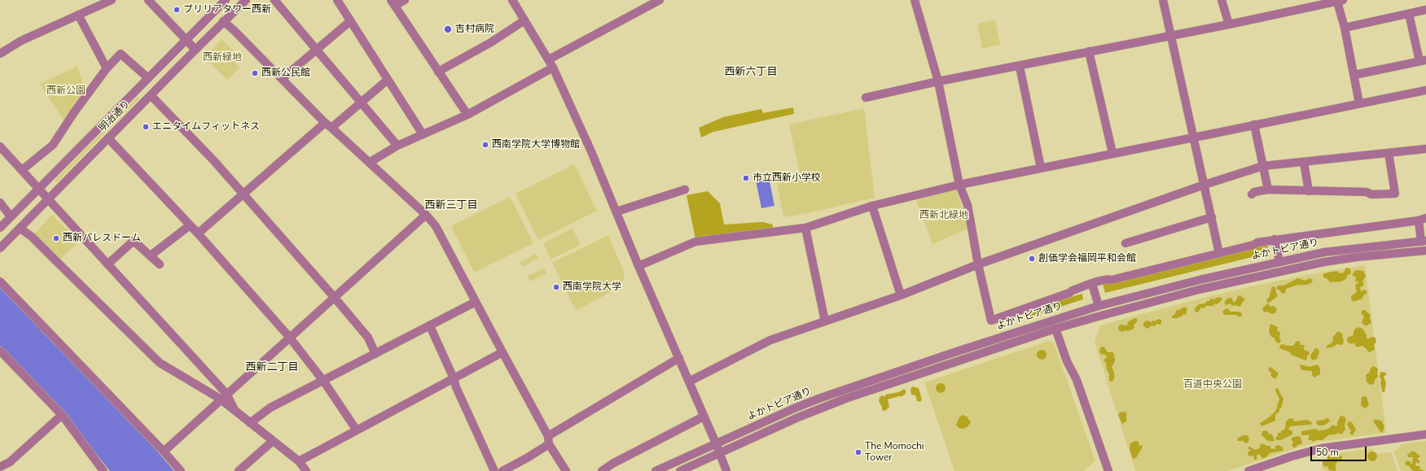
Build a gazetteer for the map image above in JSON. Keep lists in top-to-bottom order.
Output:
{
  "streets": {
    "street": ["明治通り", "よかトピア通り"]
  },
  "districts": ["西新六丁目", "西新三丁目", "西新二丁目"],
  "parks": [
    "西新緑地",
    "西新公園",
    "西新北緑地",
    "百道中央公園"
  ],
  "places": [
    "ブリリアタワー西新",
    "吉村病院",
    "西新公民館",
    "エニタイムフィットネス",
    "西南学院大学博物館",
    "市立西新小学校",
    "西新パレスドーム",
    "創価学会福岡平和会館",
    "西南学院大学",
    "The Momochi Tower"
  ],
  "scale_bar": "50 m"
}
